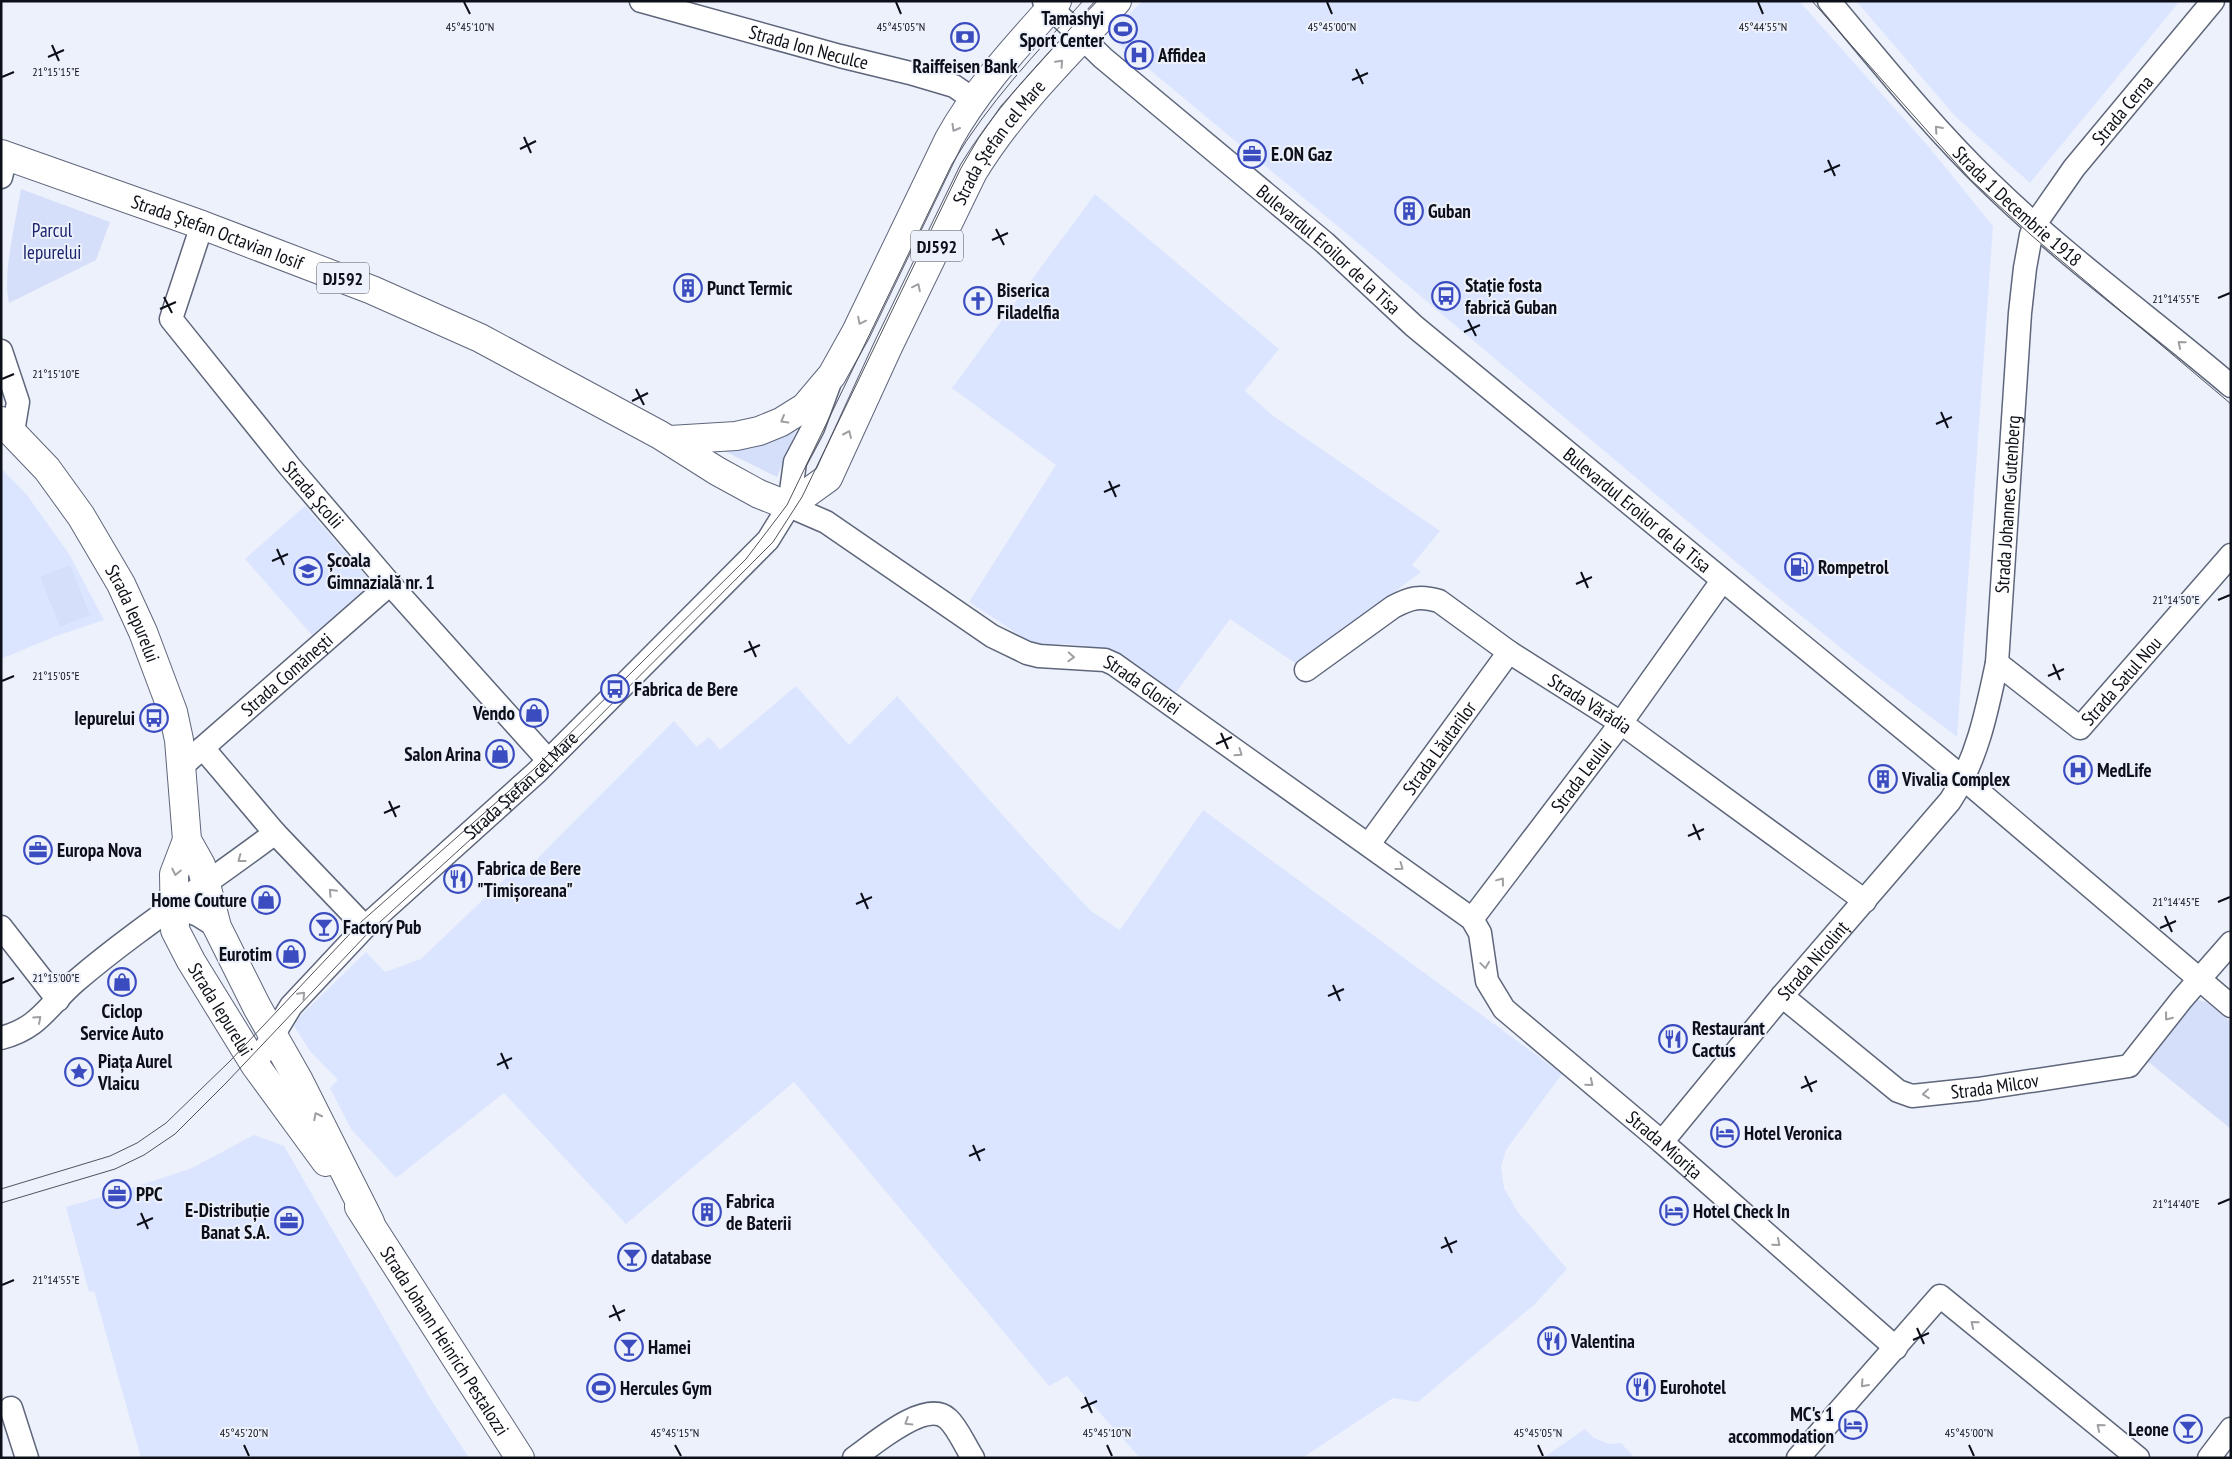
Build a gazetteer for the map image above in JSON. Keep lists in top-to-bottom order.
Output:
{
  "streets": {
    "main road": [
      "Strada Ștefan cel Mare",
      "Strada Ștefan Octavian Iosif",
      "DJ592",
      "Strada Iepurelui",
      "Strada Johann Heinrich Pestalozzi"
    ],
    "street": [
      "Strada Ion Neculce",
      "Strada Cerna",
      "Strada 1 Decembrie 1918",
      "Bulevardul Eroilor de la Tisa",
      "Strada Școlii",
      "Strada Johannes Gutenberg",
      "Strada Comănești",
      "Strada Satul Nou",
      "Strada Gloriei",
      "Strada Vărădia",
      "Strada Lăutarilor",
      "Strada Leului",
      "Strada Nicolinț",
      "Strada Milcov",
      "Strada Miorița"
    ]
  },
  "crossings": [
    ["Strada Ion Neculce", "Strada Ștefan cel Mare"],
    ["Strada Cerna", "Strada 1 Decembrie 1918"],
    ["Strada Cerna", "Strada Johannes Gutenberg"],
    ["Strada Ștefan cel Mare", "Strada Ștefan Octavian Iosif"],
    ["Strada Ștefan cel Mare", "DJ592"],
    ["Strada Ștefan cel Mare", "Bulevardul Eroilor de la Tisa"],
    ["Strada Ștefan cel Mare", "Strada Școlii"],
    ["Strada Ștefan cel Mare", "Strada Iepurelui"],
    ["Strada Ștefan cel Mare", "Strada Gloriei"],
    ["Strada Ștefan cel Mare", "Strada Johann Heinrich Pestalozzi"],
    ["Strada 1 Decembrie 1918", "Strada Johannes Gutenberg"],
    ["Strada Ștefan Octavian Iosif", "DJ592"],
    ["Strada Ștefan Octavian Iosif", "Strada Școlii"],
    ["Strada Ștefan Octavian Iosif", "Strada Gloriei"],
    ["Bulevardul Eroilor de la Tisa", "Strada Johannes Gutenberg"],
    ["Bulevardul Eroilor de la Tisa", "Strada Leului"],
    ["Bulevardul Eroilor de la Tisa", "Strada Nicolinț"],
    ["Bulevardul Eroilor de la Tisa", "Strada Milcov"],
    ["Strada Școlii", "Strada Comănești"],
    ["Strada Johannes Gutenberg", "Strada Satul Nou"],
    ["Strada Johannes Gutenberg", "Strada Nicolinț"],
    ["Strada Iepurelui", "Strada Comănești"],
    ["Strada Iepurelui", "Strada Johann Heinrich Pestalozzi"],
    ["Strada Gloriei", "Strada Lăutarilor"],
    ["Strada Gloriei", "Strada Leului"],
    ["Strada Gloriei", "Strada Miorița"],
    ["Strada Vărădia", "Strada Lăutarilor"],
    ["Strada Vărădia", "Strada Leului"],
    ["Strada Vărădia", "Strada Nicolinț"],
    ["Strada Leului", "Strada Miorița"],
    ["Strada Nicolinț", "Strada Milcov"],
    ["Strada Nicolinț", "Strada Miorița"]
  ],
  "one_way": [
    "Strada 1 Decembrie 1918",
    "Strada Gloriei",
    "Strada Leului",
    "Strada Milcov",
    "Strada Miorița"
  ],
  "parks": ["Parcul Iepurelui"],
  "places": {
    "sports": ["Tamashyi Sport Center", "Hercules Gym"],
    "bank": ["Raiffeisen Bank"],
    "hospital": ["Affidea", "MedLife"],
    "office": [
      "E.ON Gaz",
      "Europa Nova",
      "PPC",
      "E-Distribuție Banat S.A."
    ],
    "building": [
      "Guban",
      "Punct Termic",
      "Vivalia Complex",
      "Fabrica de Baterii"
    ],
    "bus stop": ["Stație fosta fabrică Guban", "Fabrica de Bere", "Iepurelui"],
    "church": ["Biserica Filadelfia"],
    "fuel station": ["Rompetrol"],
    "school or university": ["Școala Gimnazială nr. 1"],
    "shop": [
      "Vendo",
      "Salon Arina",
      "Home Couture",
      "Eurotim",
      "Ciclop Service Auto"
    ],
    "restaurant": [
      "Fabrica de Bere \"Timișoreana\"",
      "Restaurant Cactus",
      "Valentina",
      "Eurohotel"
    ],
    "bar": [
      "Factory Pub",
      "database",
      "Hamei",
      "Leone"
    ],
    "place": ["Piața Aurel Vlaicu"],
    "hotel": ["Hotel Veronica", "Hotel Check In", "MC's 1 accommodation"]
  },
  "coordinates": [
    "45°45'10\"N",
    "45°45'05\"N",
    "45°45'00\"N",
    "45°44'55\"N",
    "21°15'15\"E",
    "21°14'55\"E",
    "21°15'10\"E",
    "21°14'50\"E",
    "21°15'05\"E",
    "21°14'45\"E",
    "21°15'00\"E",
    "21°14'40\"E",
    "45°45'20\"N",
    "45°45'15\"N"
  ]
}
